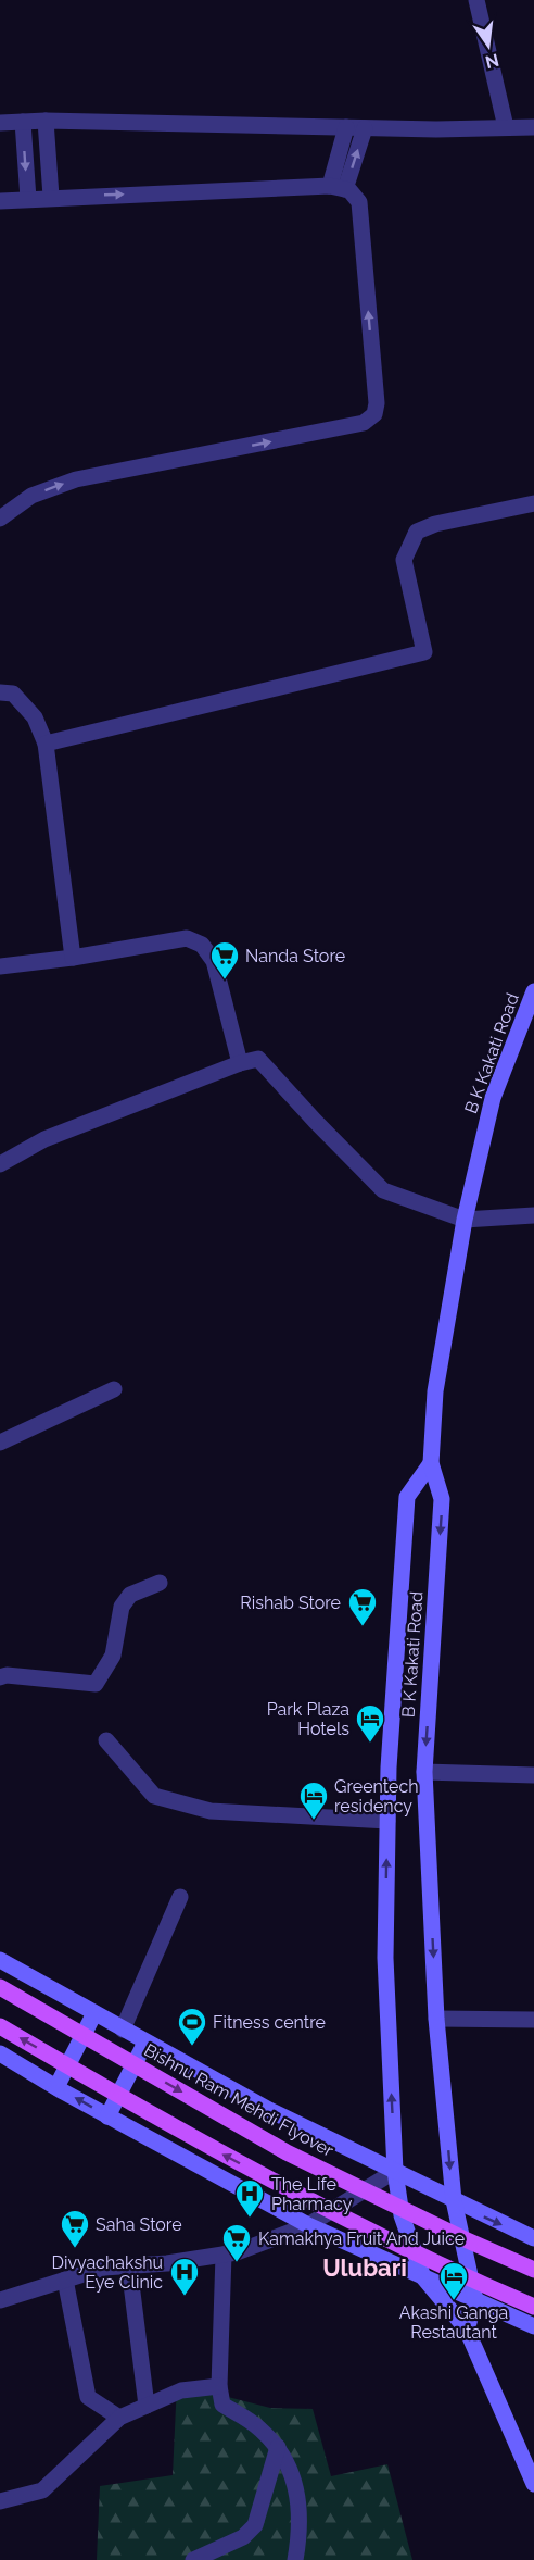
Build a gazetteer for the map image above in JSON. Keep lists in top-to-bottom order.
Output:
{
  "streets": {
    "main road": ["B K Kakati Road", "Bishnu Ram Mehdi Flyover"]
  },
  "districts": ["Ulubari"],
  "places": {
    "supermarket": [
      "Nanda Store",
      "Rishab Store",
      "Saha Store",
      "Kamakhya Fruit And Juice"
    ],
    "hotel": ["Park Plaza Hotels", "Greentech residency", "Akashi Ganga Restautant"],
    "sports": ["Fitness centre"],
    "hospital": ["The Life Pharmacy", "Divyachakshu Eye Clinic"]
  },
  "north": "bottom"
}
